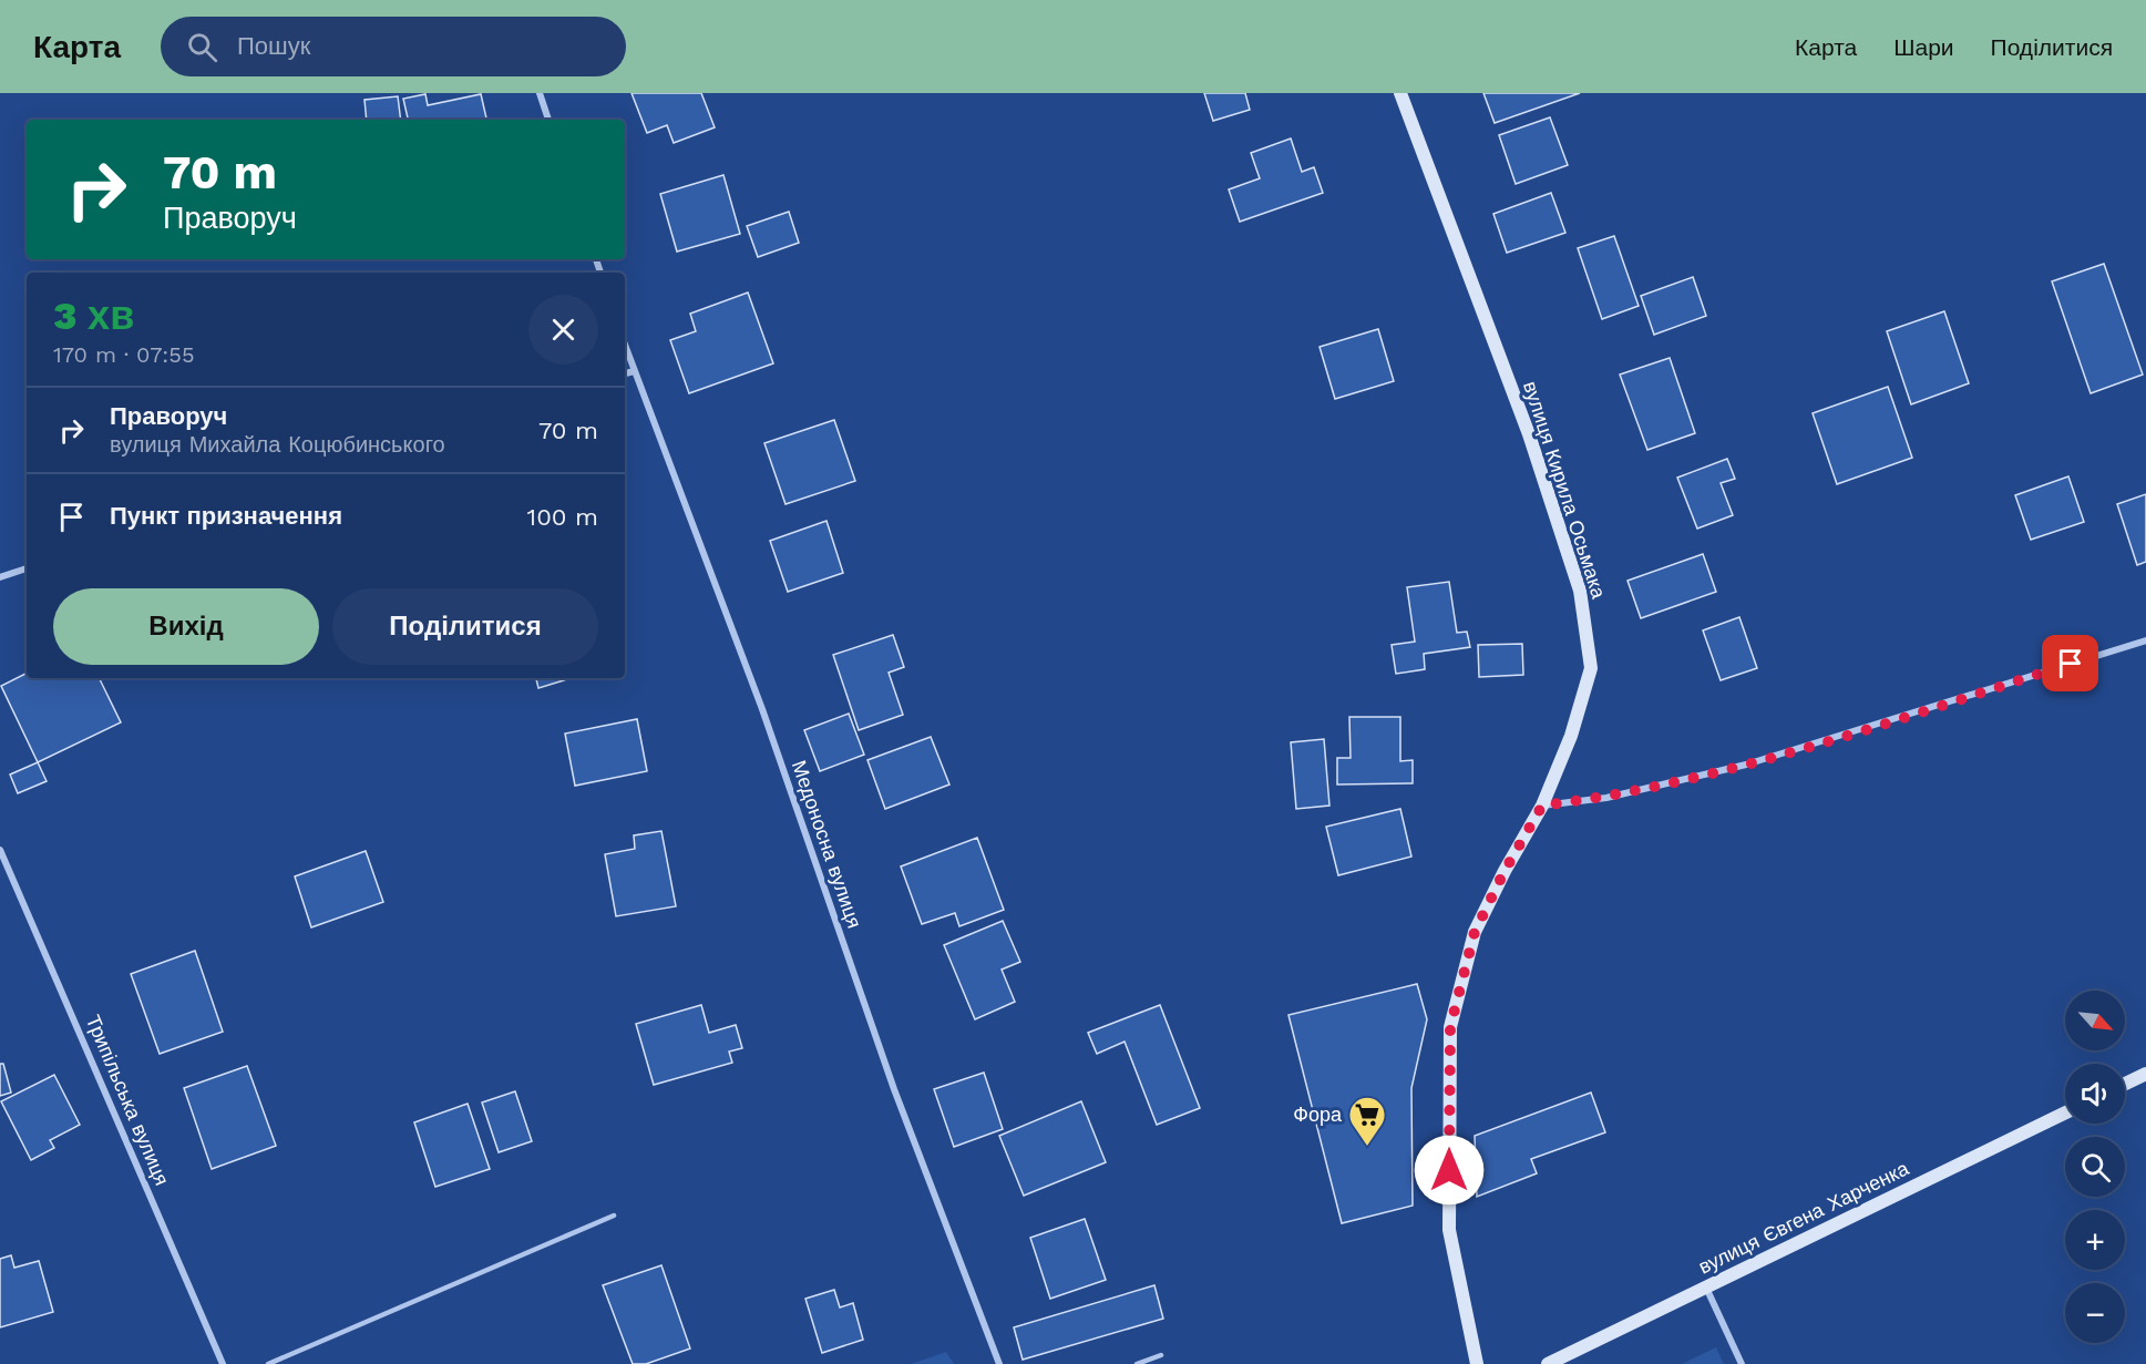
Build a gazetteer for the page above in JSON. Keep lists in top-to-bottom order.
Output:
{
  "streets": {
    "street": [
      "вулиця Кирила Осьмака",
      "Медоносна вулиця",
      "Трипільська вулиця",
      "вулиця Євгена Харченка"
    ]
  },
  "places": {
    "supermarket": ["Фора"]
  },
  "north": "bottom right",
  "page": {
    "header": "Карта",
    "search": "Пошук",
    "nav": ["Карта", "Шари", "Поділитися"],
    "turn": ["70 m", "Праворуч"],
    "heading": ["3 хв", "170 m · 07:55"],
    "list": [
      {
        "name": "Праворуч",
        "note": "вулиця Михайла Коцюбинського",
        "value": "70 m"
      },
      {
        "name": "Пункт призначення",
        "value": "100 m"
      }
    ],
    "buttons": ["Вихід", "Поділитися"],
    "map_buttons": ["+", "−"]
  }
}
